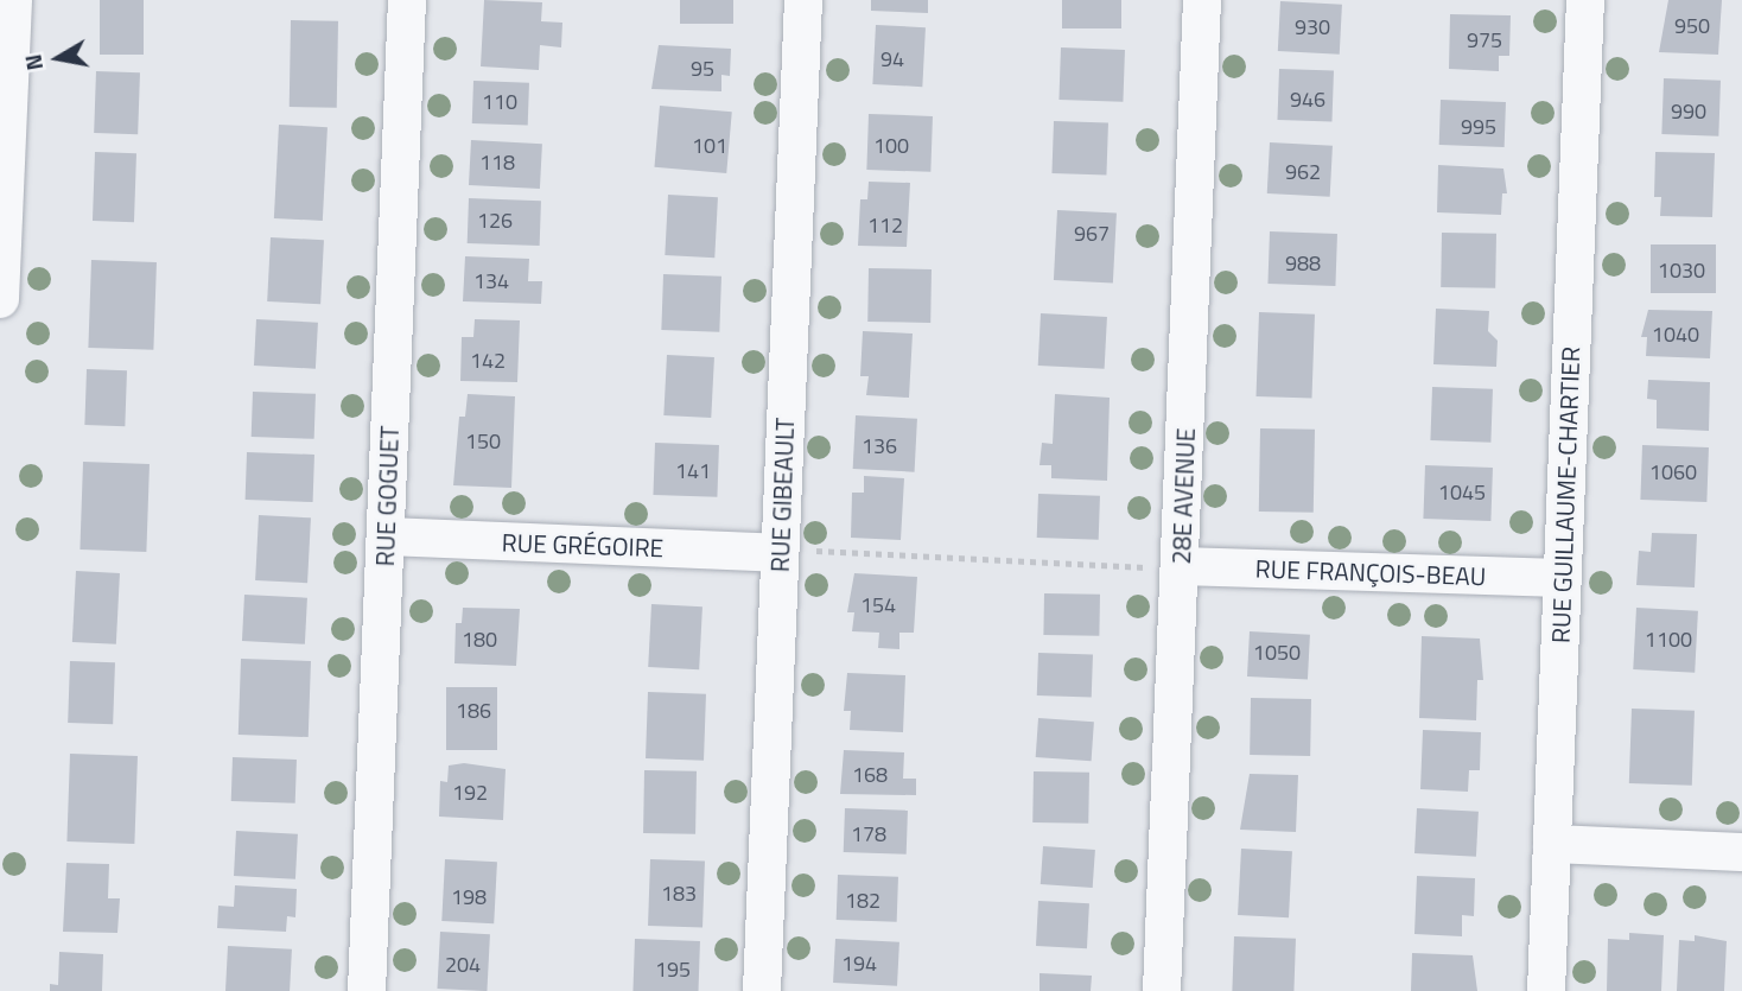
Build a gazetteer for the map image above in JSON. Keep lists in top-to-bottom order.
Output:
{
  "streets": {
    "street": [
      "RUE GIBEAULT",
      "RUE GUILLAUME-CHARTIER",
      "RUE GOGUET",
      "28E AVENUE",
      "RUE GRÉGOIRE",
      "RUE FRANÇOIS-BEAU"
    ]
  },
  "crossings": [
    ["RUE GIBEAULT", "RUE GRÉGOIRE"],
    ["RUE GUILLAUME-CHARTIER", "RUE FRANÇOIS-BEAU"],
    ["RUE GOGUET", "RUE GRÉGOIRE"],
    ["28E AVENUE", "RUE FRANÇOIS-BEAU"]
  ],
  "house_numbers": [
    "950",
    "930",
    "975",
    "94",
    "95",
    "946",
    "110",
    "990",
    "995",
    "101",
    "100",
    "118",
    "962",
    "126",
    "112",
    "967",
    "988",
    "1030",
    "134",
    "1040",
    "142",
    "150",
    "136",
    "141",
    "1060",
    "1045",
    "154",
    "180",
    "1100",
    "1050",
    "186",
    "168",
    "192",
    "178",
    "183",
    "198",
    "182",
    "194",
    "204",
    "195"
  ],
  "north": "left"
}
